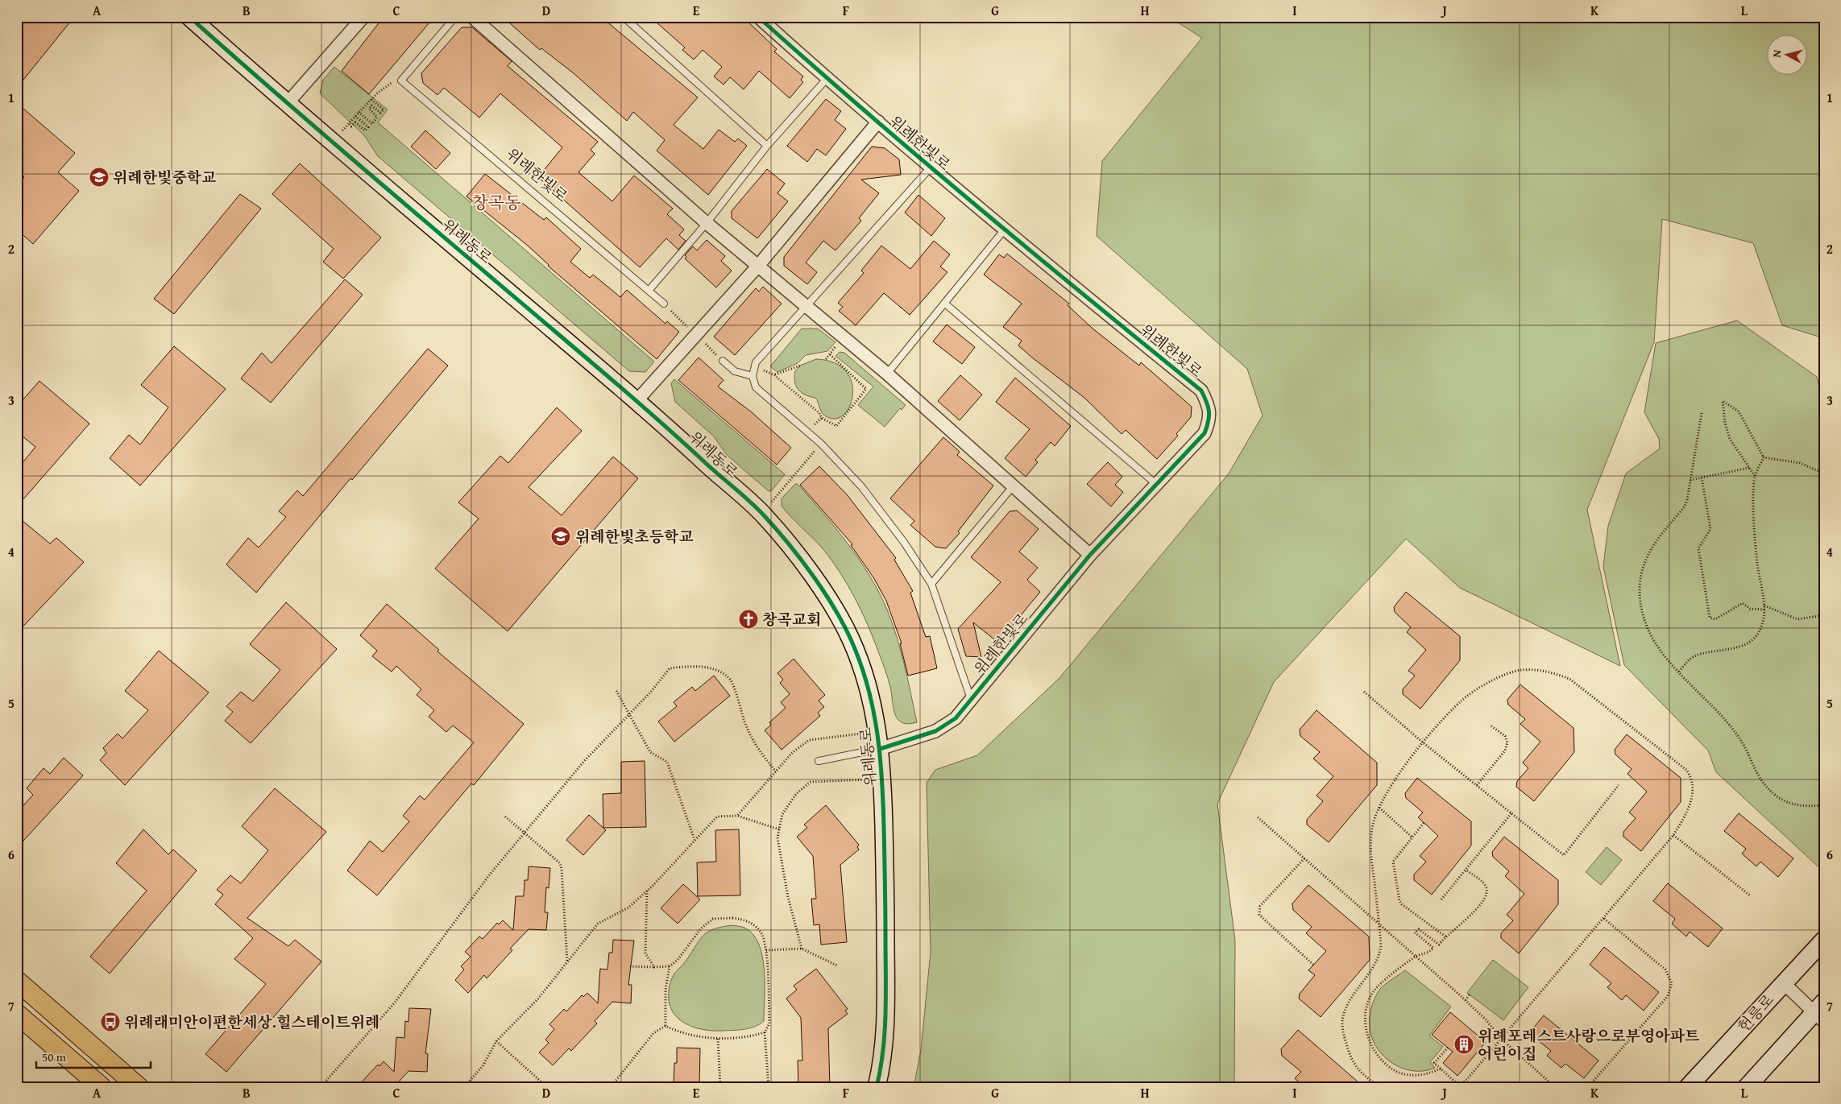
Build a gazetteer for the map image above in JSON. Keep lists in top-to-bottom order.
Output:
{
  "streets": {
    "street": ["위례한빛로", "위례동로", "헌릉로"]
  },
  "crossings": [
    ["위례한빛로", "위례동로"]
  ],
  "districts": ["창곡동"],
  "places": {
    "school or university": ["위례한빛중학교", "위례한빛초등학교"],
    "church": ["창곡교회"],
    "bus stop": ["위례래미안이편한세상.힐스테이트위례"],
    "building": ["위례포레스트사랑으로부영아파트 어린이집"]
  },
  "scale_bar": "50 m",
  "north": "left",
  "grid": {
    "columns": [
      "A",
      "B",
      "C",
      "D",
      "E",
      "F",
      "G",
      "H",
      "I",
      "J",
      "K",
      "L"
    ],
    "rows": [
      "1",
      "2",
      "3",
      "4",
      "5",
      "6",
      "7"
    ]
  }
}
